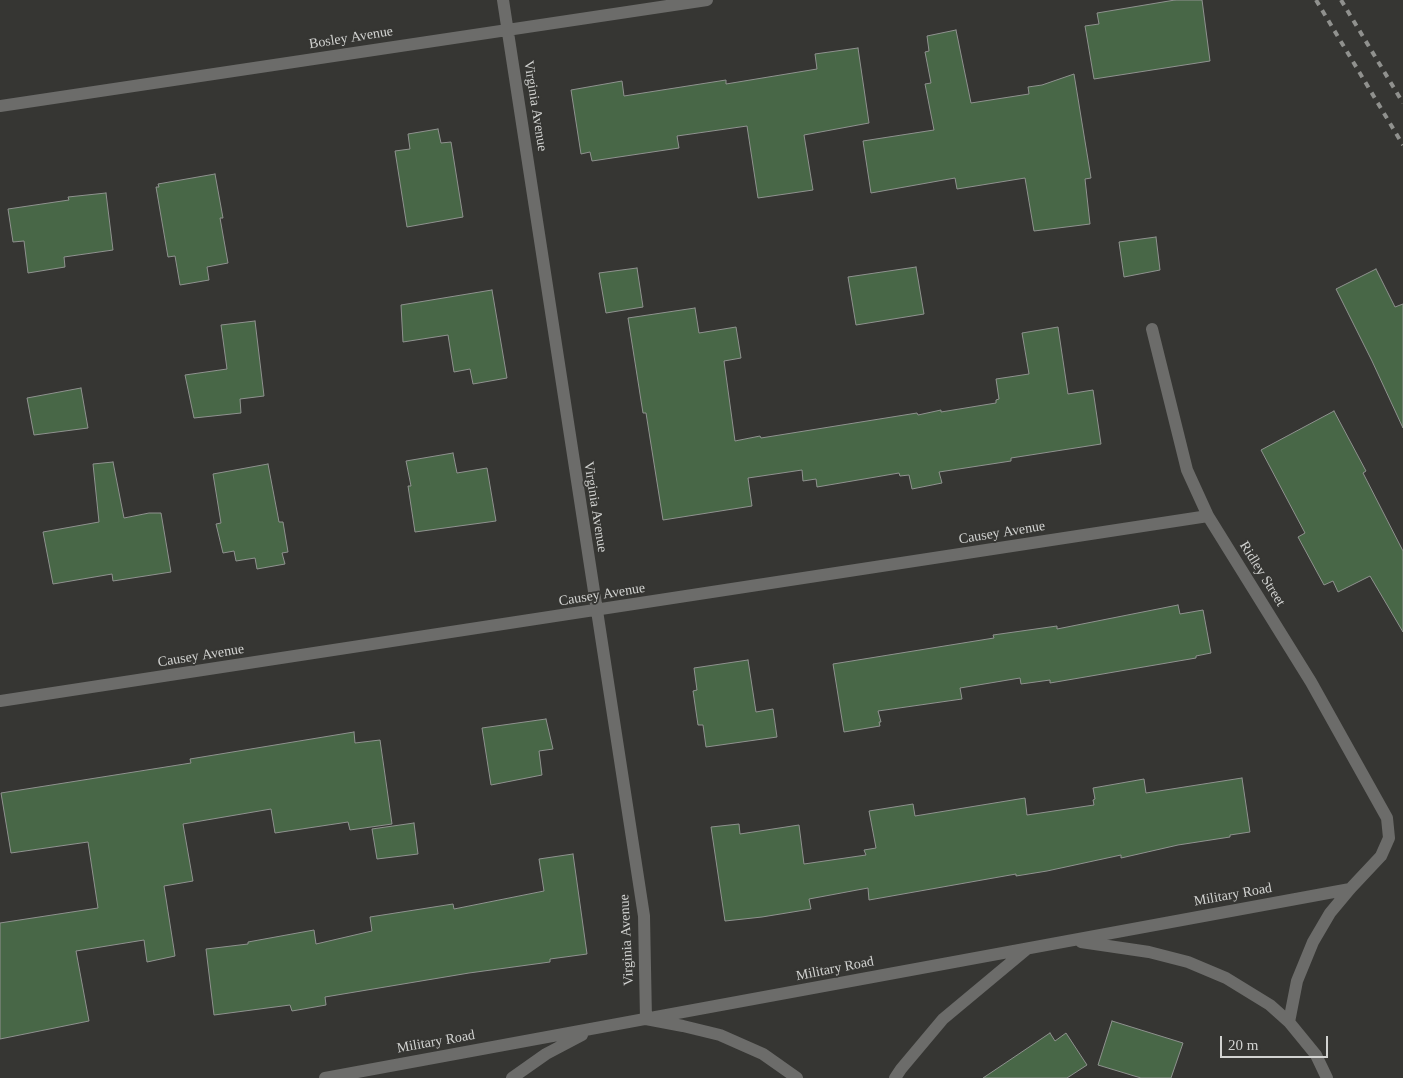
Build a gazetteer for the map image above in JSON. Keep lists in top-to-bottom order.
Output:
{
  "streets": {
    "street": [
      "Bosley Avenue",
      "Virginia Avenue",
      "Causey Avenue",
      "Ridley Street",
      "Military Road"
    ]
  },
  "crossings": [
    ["Bosley Avenue", "Virginia Avenue"],
    ["Virginia Avenue", "Causey Avenue"],
    ["Virginia Avenue", "Military Road"],
    ["Causey Avenue", "Ridley Street"],
    ["Ridley Street", "Military Road"]
  ],
  "scale_bar": "20 m"
}
